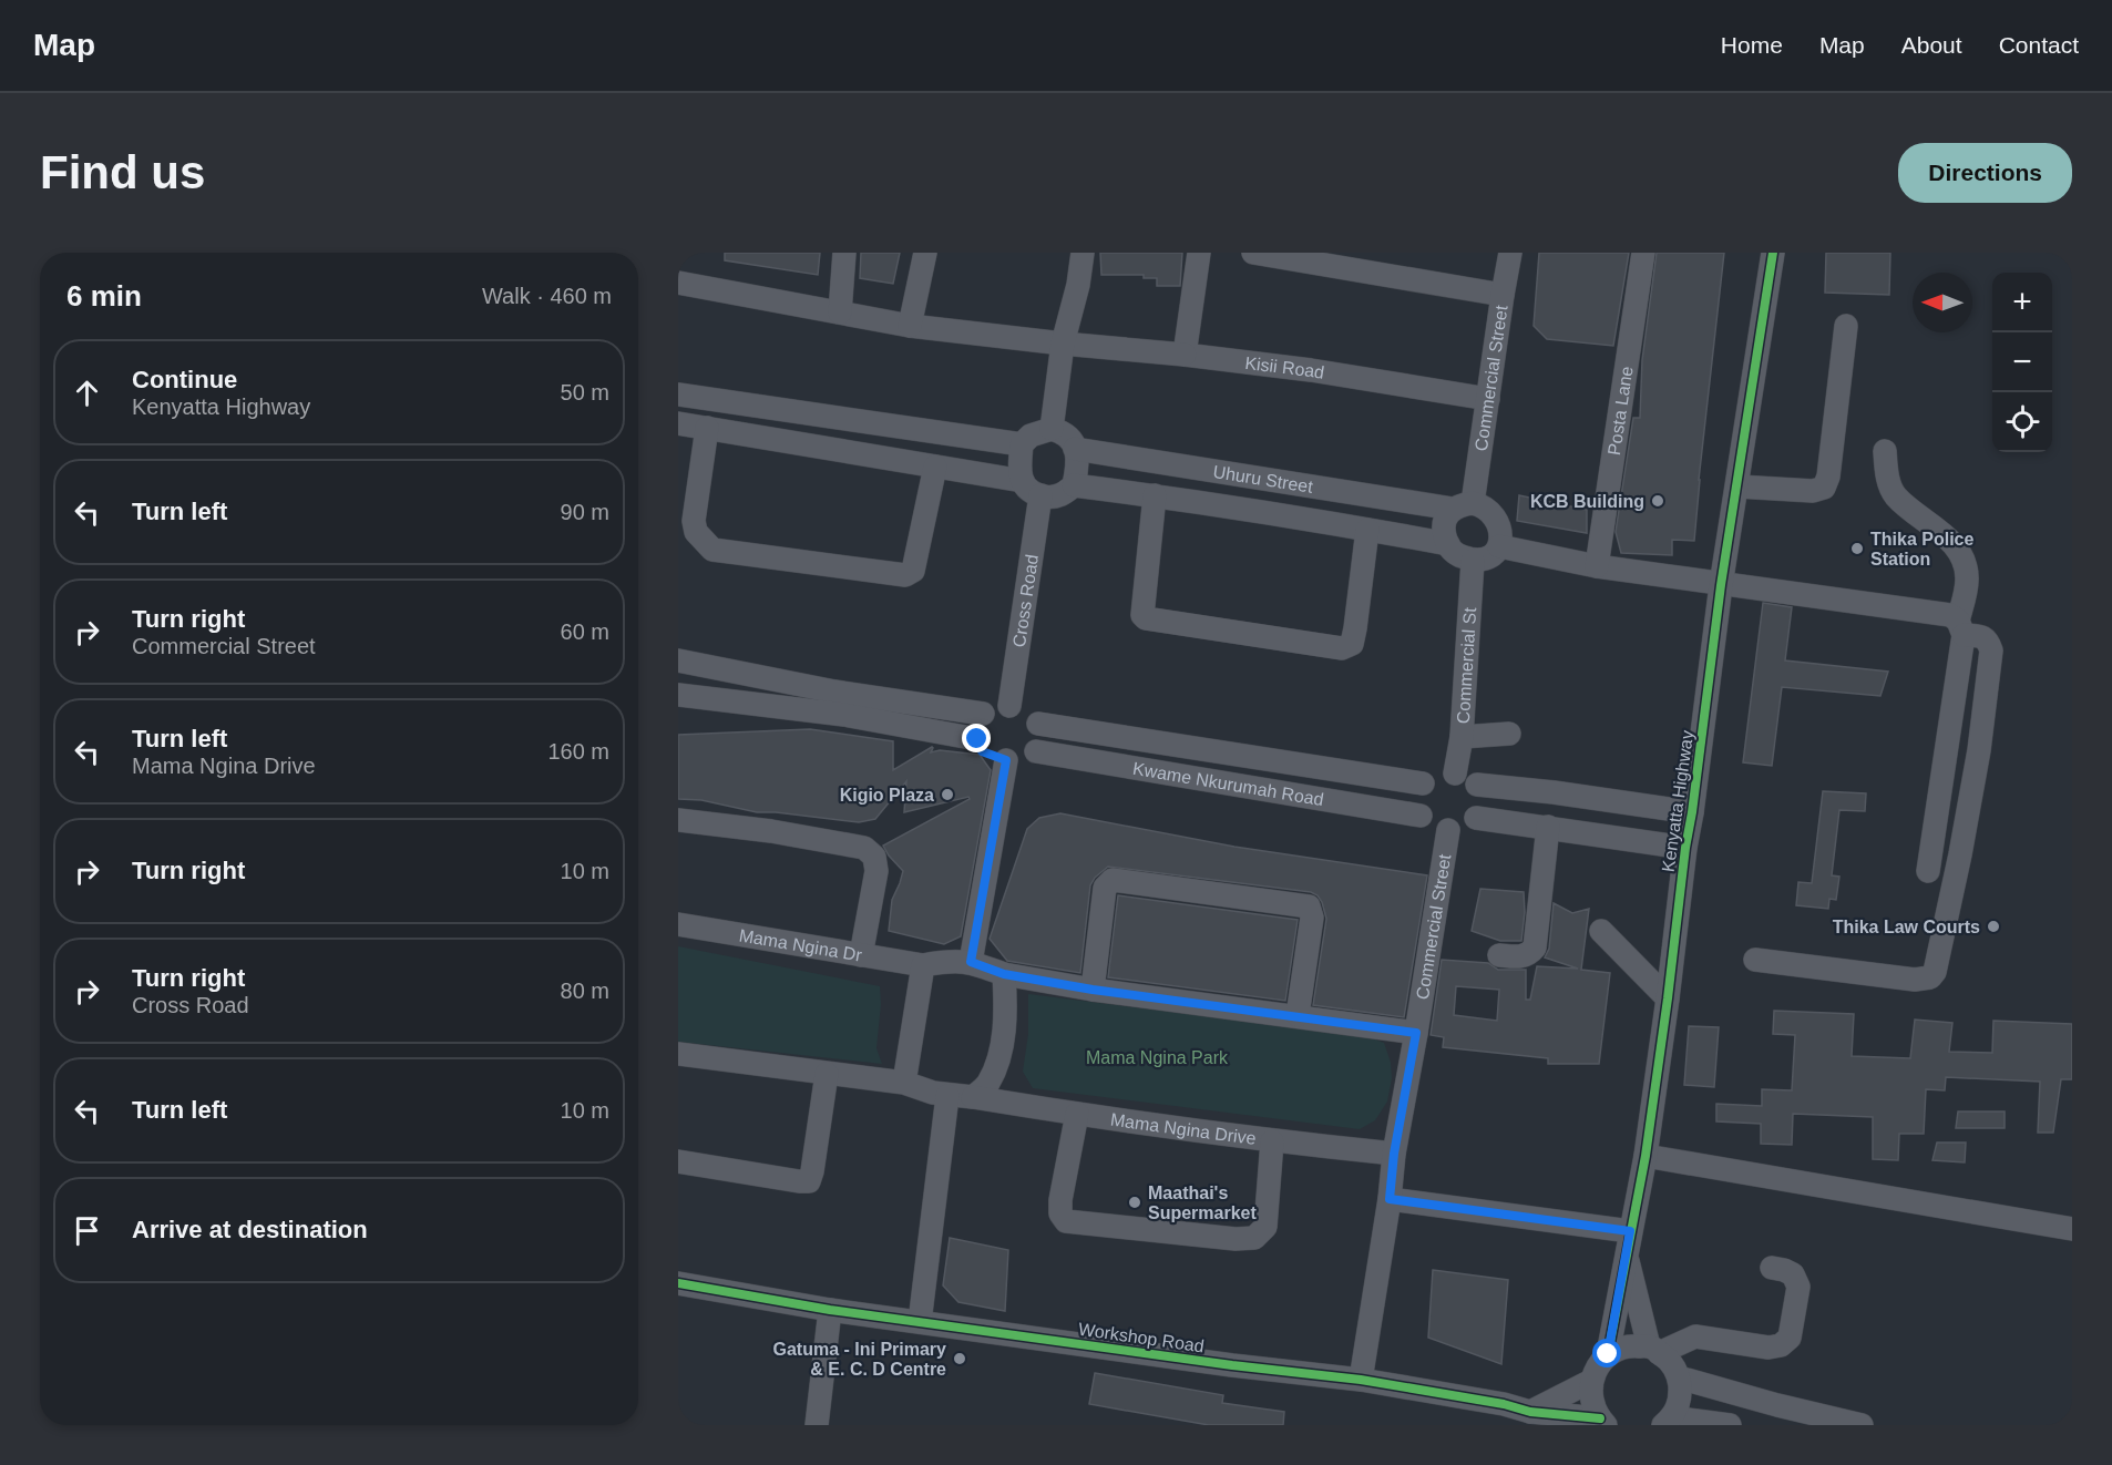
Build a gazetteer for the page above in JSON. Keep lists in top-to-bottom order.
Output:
{
  "streets": {
    "street": [
      "Kisii Road",
      "Commercial Street",
      "Posta Lane",
      "Uhuru Street",
      "Cross Road",
      "Commercial St",
      "Kwame Nkurumah Road",
      "Kenyatta Highway",
      "Mama Ngina Dr",
      "Mama Ngina Drive",
      "Workshop Road"
    ]
  },
  "crossings": [
    ["Kisii Road", "Commercial Street"],
    ["Commercial Street", "Uhuru Street"],
    ["Commercial Street", "Commercial St"],
    ["Commercial Street", "Kwame Nkurumah Road"],
    ["Commercial Street", "Mama Ngina Drive"],
    ["Commercial Street", "Workshop Road"],
    ["Uhuru Street", "Cross Road"],
    ["Uhuru Street", "Commercial St"],
    ["Cross Road", "Kwame Nkurumah Road"],
    ["Commercial St", "Kwame Nkurumah Road"]
  ],
  "parks": ["Mama Ngina Park"],
  "places": [
    "KCB Building",
    "Thika Police Station",
    "Kigio Plaza",
    "Thika Law Courts",
    "Maathai's Supermarket",
    "Gatuma - Ini Primary & E. C. D Centre"
  ],
  "north": "left",
  "page": {
    "header": "Map",
    "nav": [
      "Home",
      "Map",
      "About",
      "Contact"
    ],
    "buttons": "Directions",
    "title": "Find us",
    "heading": ["6 min", "Walk · 460 m"],
    "map_buttons": ["+", "−"],
    "list": [
      ["Continue", "Kenyatta Highway", "50 m"],
      ["Turn left", "90 m"],
      ["Turn right", "Commercial Street", "60 m"],
      ["Turn left", "Mama Ngina Drive", "160 m"],
      ["Turn right", "10 m"],
      ["Turn right", "Cross Road", "80 m"],
      ["Turn left", "10 m"],
      "Arrive at destination"
    ]
  }
}
